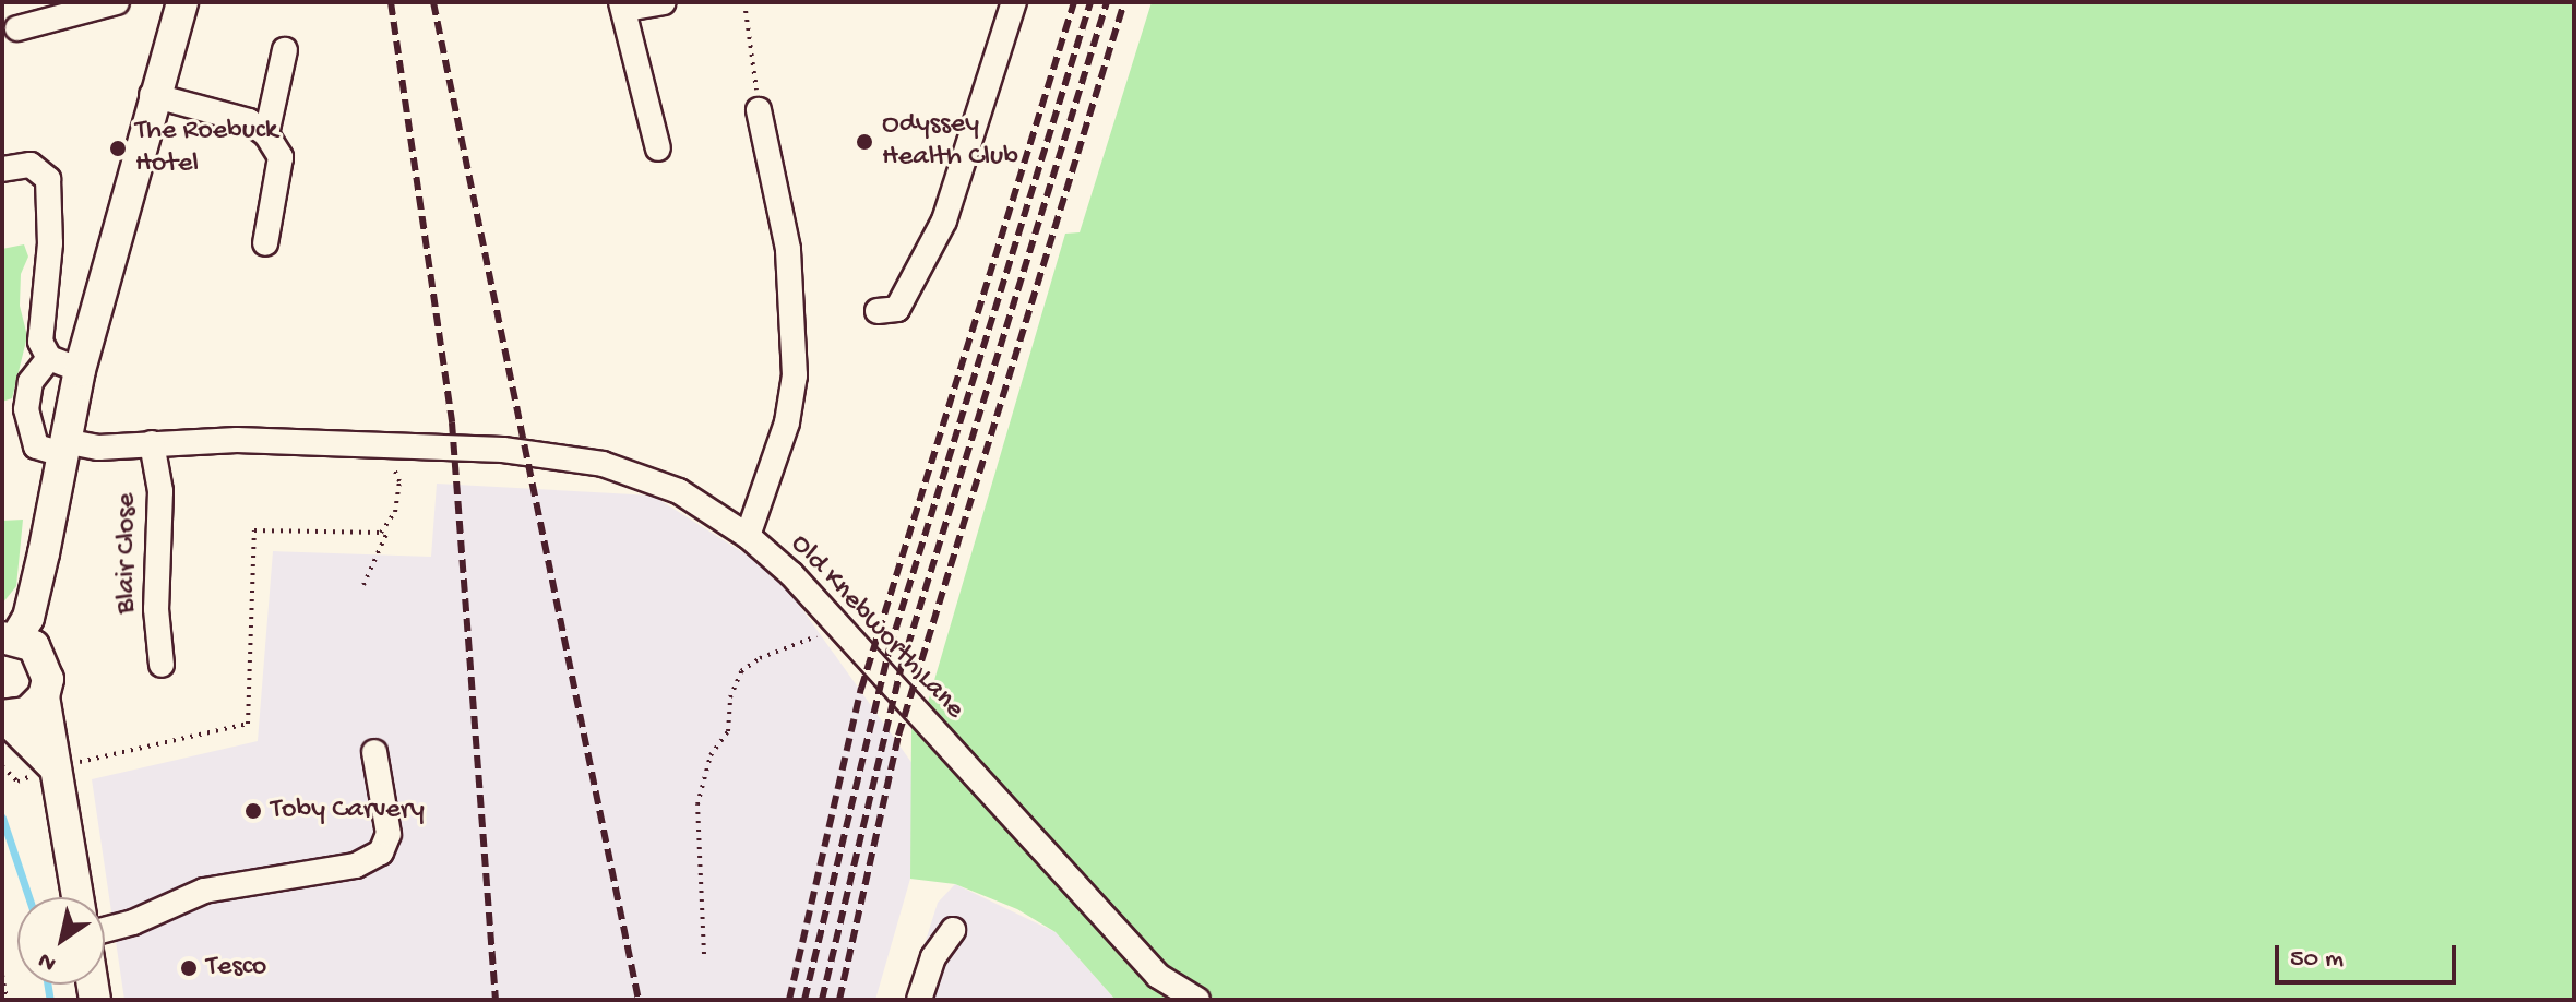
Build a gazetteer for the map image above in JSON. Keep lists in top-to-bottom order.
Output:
{
  "streets": {
    "street": ["Blair Close", "Old Knebworth Lane"]
  },
  "crossings": [
    ["Blair Close", "Old Knebworth Lane"]
  ],
  "places": [
    "Odyssey Health Club",
    "The Roebuck Hotel",
    "Toby Carvery",
    "Tesco"
  ],
  "scale_bar": "50 m",
  "north": "bottom left"
}
